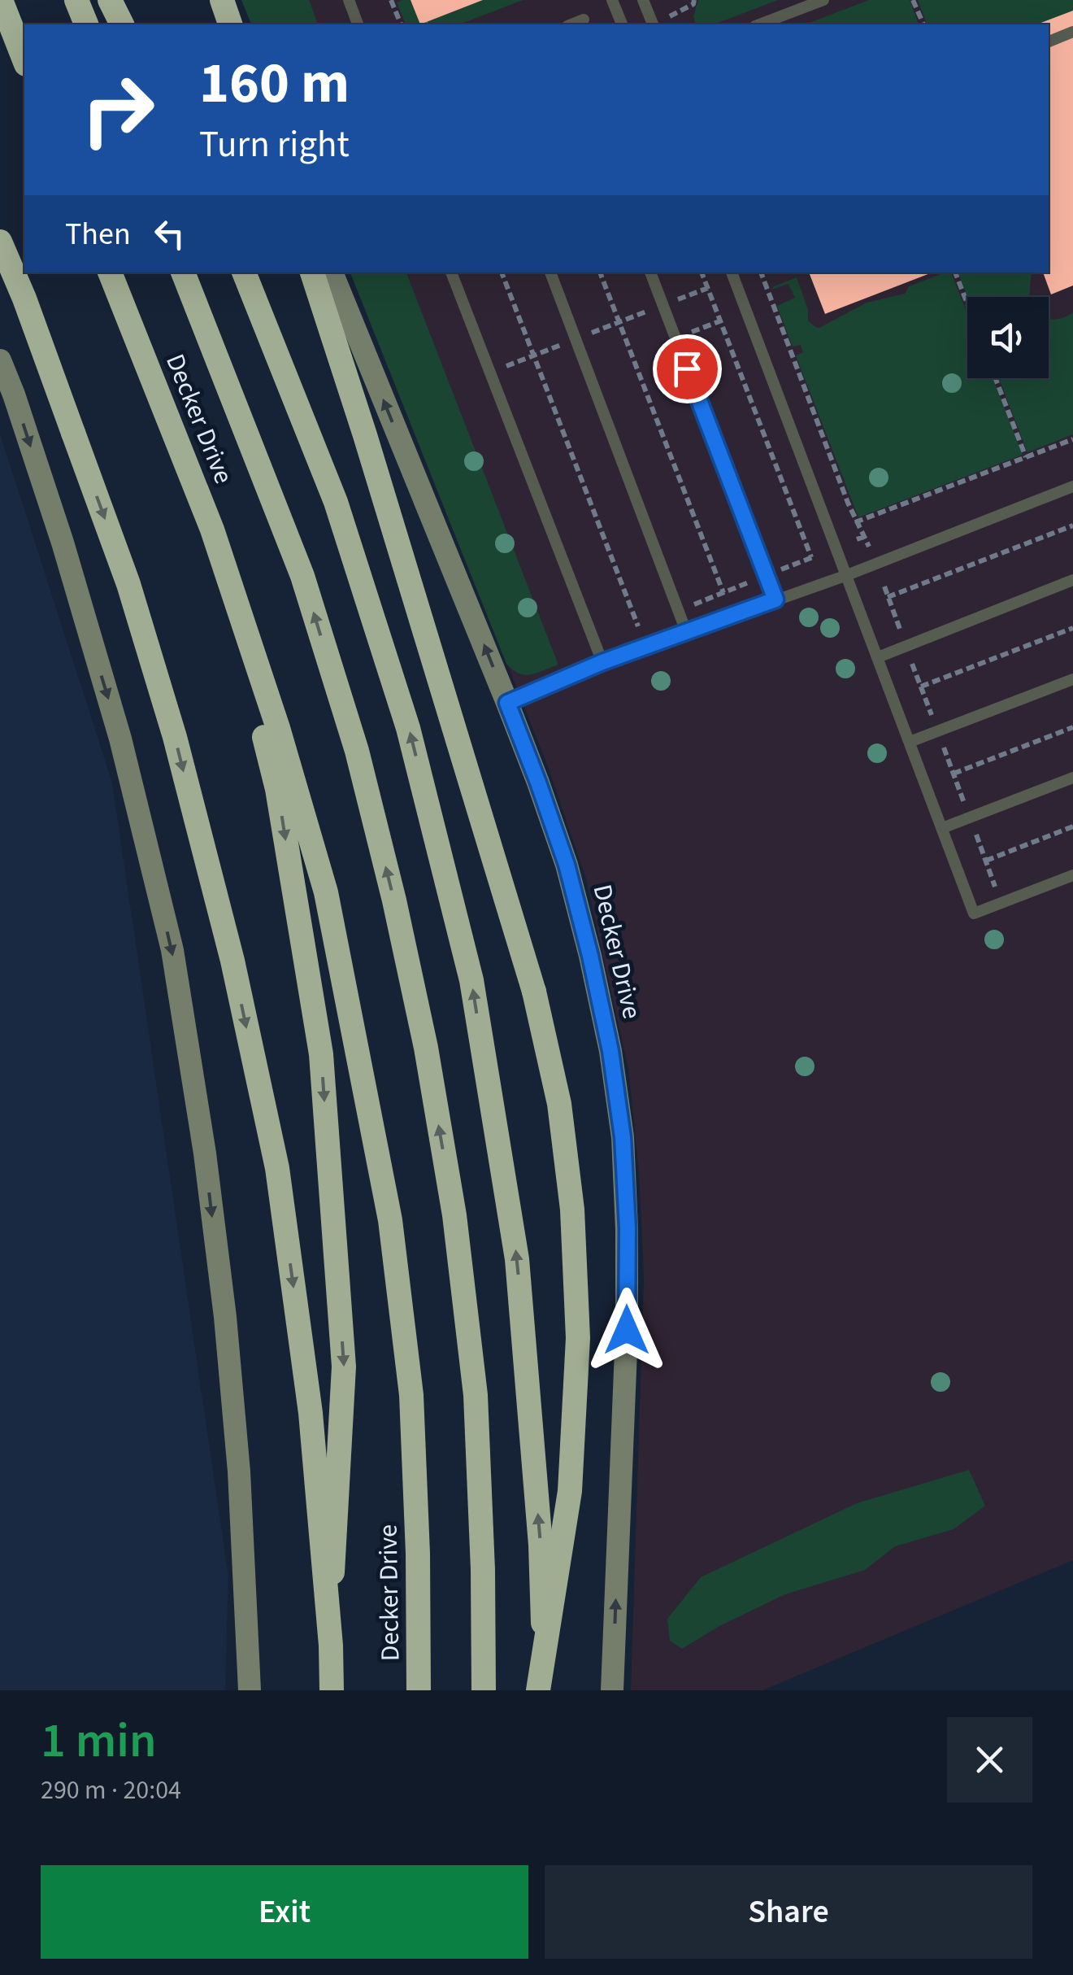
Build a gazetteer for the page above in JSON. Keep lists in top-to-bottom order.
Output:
{
  "streets": {
    "highway": ["Decker Drive"]
  },
  "page": {
    "turn": ["160 m", "Turn right"],
    "then": "Then",
    "heading": ["1 min", "290 m · 20:04"],
    "buttons": ["Exit", "Share"]
  }
}
